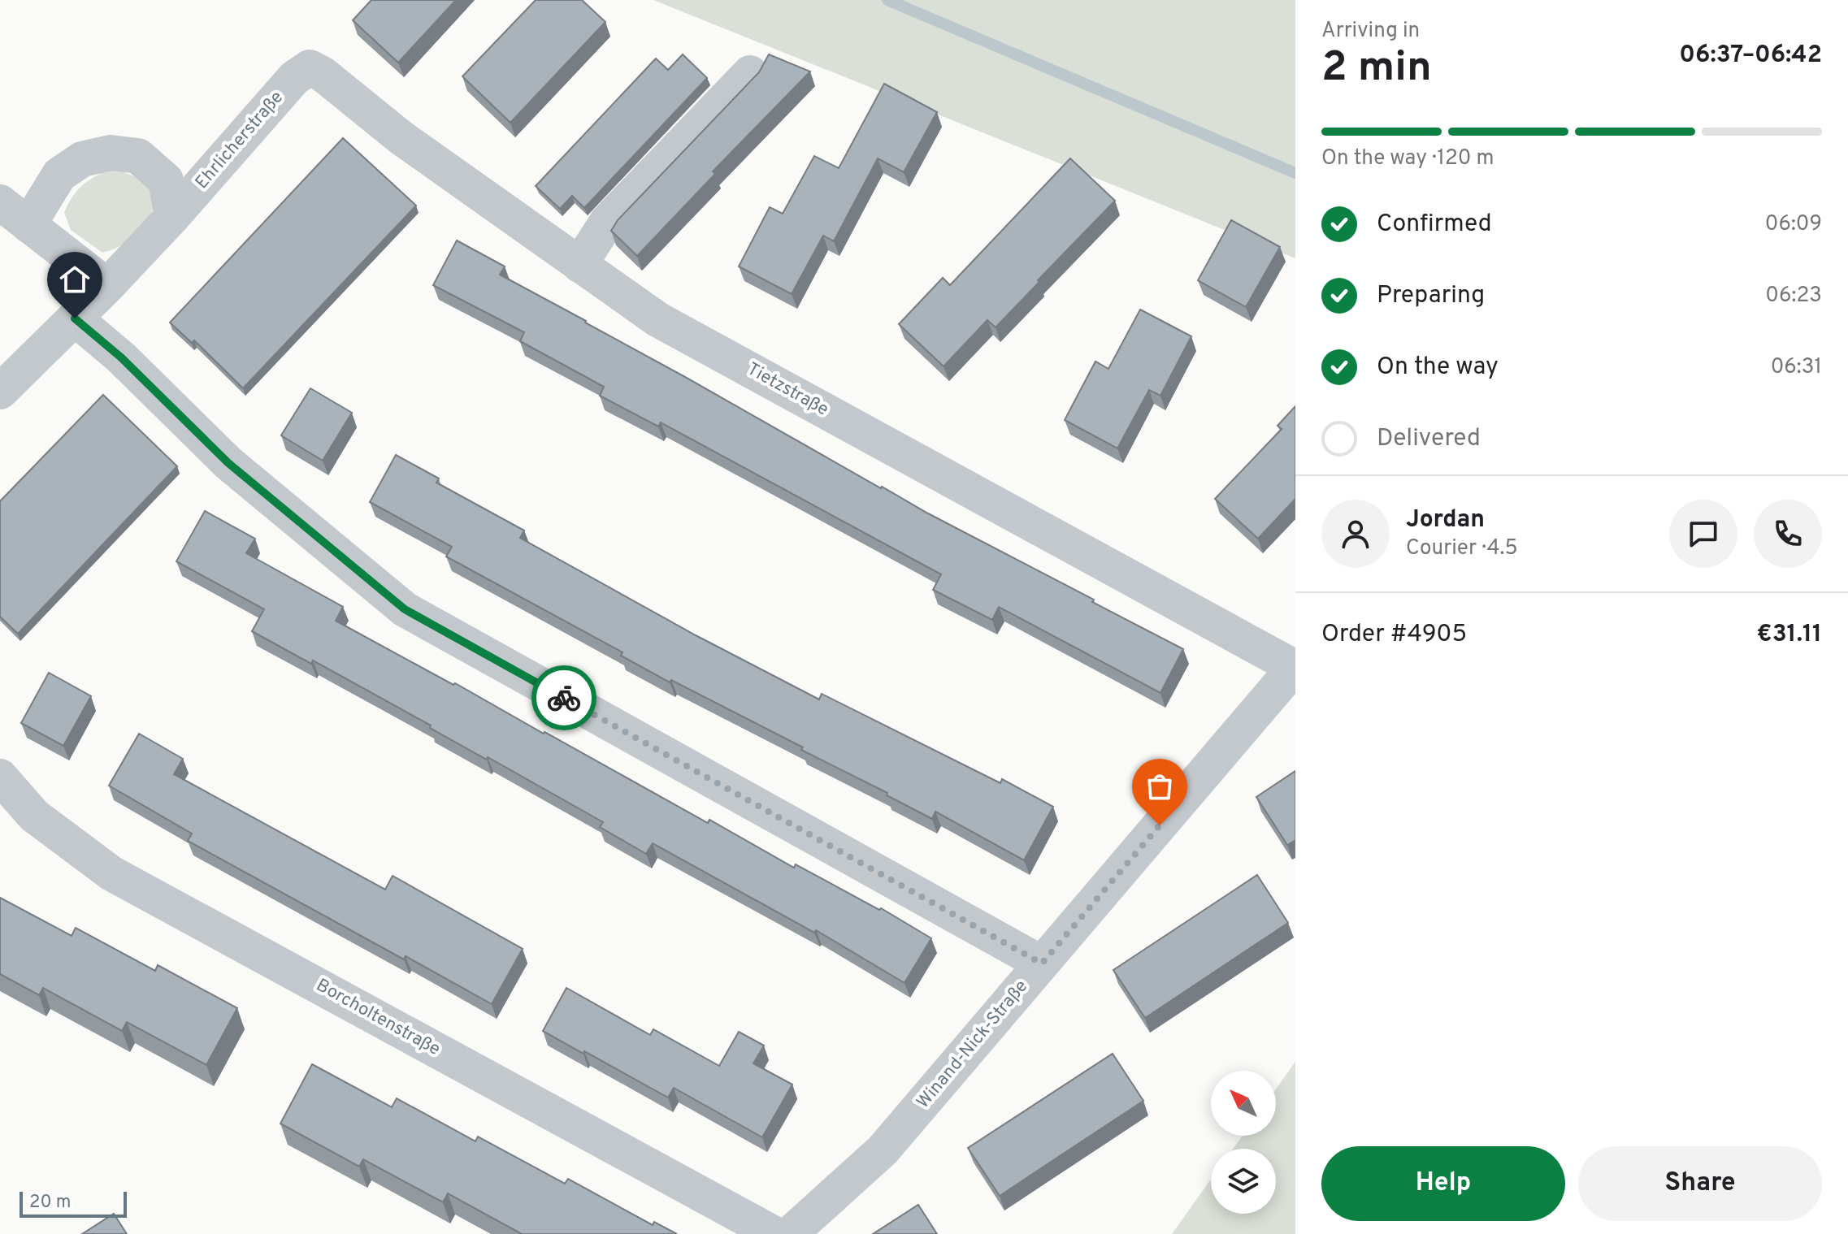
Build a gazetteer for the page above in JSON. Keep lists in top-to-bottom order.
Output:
{
  "streets": {
    "street": [
      "Ehrlicherstraße",
      "Tietzstraße",
      "Borcholtenstraße",
      "Winand-Nick-Straße"
    ]
  },
  "crossings": [
    ["Ehrlicherstraße", "Tietzstraße"],
    ["Tietzstraße", "Winand-Nick-Straße"]
  ],
  "scale_bar": "20 m",
  "north": "top left",
  "page": {
    "heading": ["2 min", "Arriving in", "06:37–06:42"],
    "panel": [
      "Jordan",
      "Courier · 4.5",
      "Order #4905",
      "€31.11"
    ],
    "bar": "On the way · 120 m",
    "list": [
      ["Confirmed", "06:09"],
      ["Preparing", "06:23"],
      ["On the way", "06:31"],
      "Delivered"
    ],
    "buttons": ["Help", "Share"],
    "scale": "20 m"
  }
}
